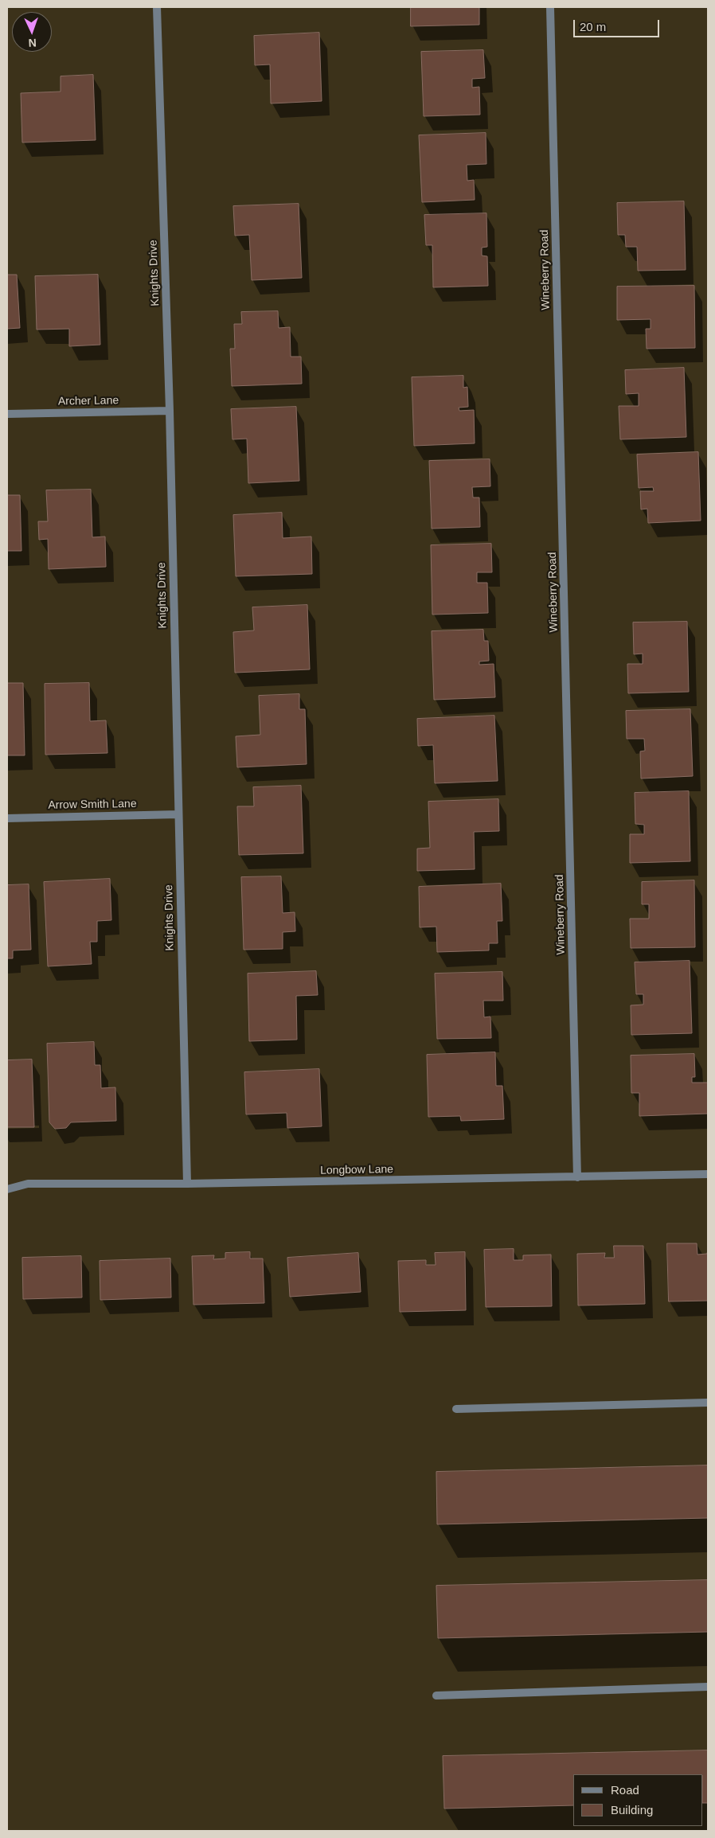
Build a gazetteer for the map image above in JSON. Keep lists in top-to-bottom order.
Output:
{
  "streets": {
    "street": [
      "Wineberry Road",
      "Knights Drive",
      "Archer Lane",
      "Arrow Smith Lane",
      "Longbow Lane"
    ]
  },
  "crossings": [
    ["Wineberry Road", "Longbow Lane"],
    ["Knights Drive", "Archer Lane"],
    ["Knights Drive", "Arrow Smith Lane"],
    ["Knights Drive", "Longbow Lane"]
  ],
  "legend": ["Road", "Building"],
  "scale_bar": "20 m",
  "north": "bottom"
}
